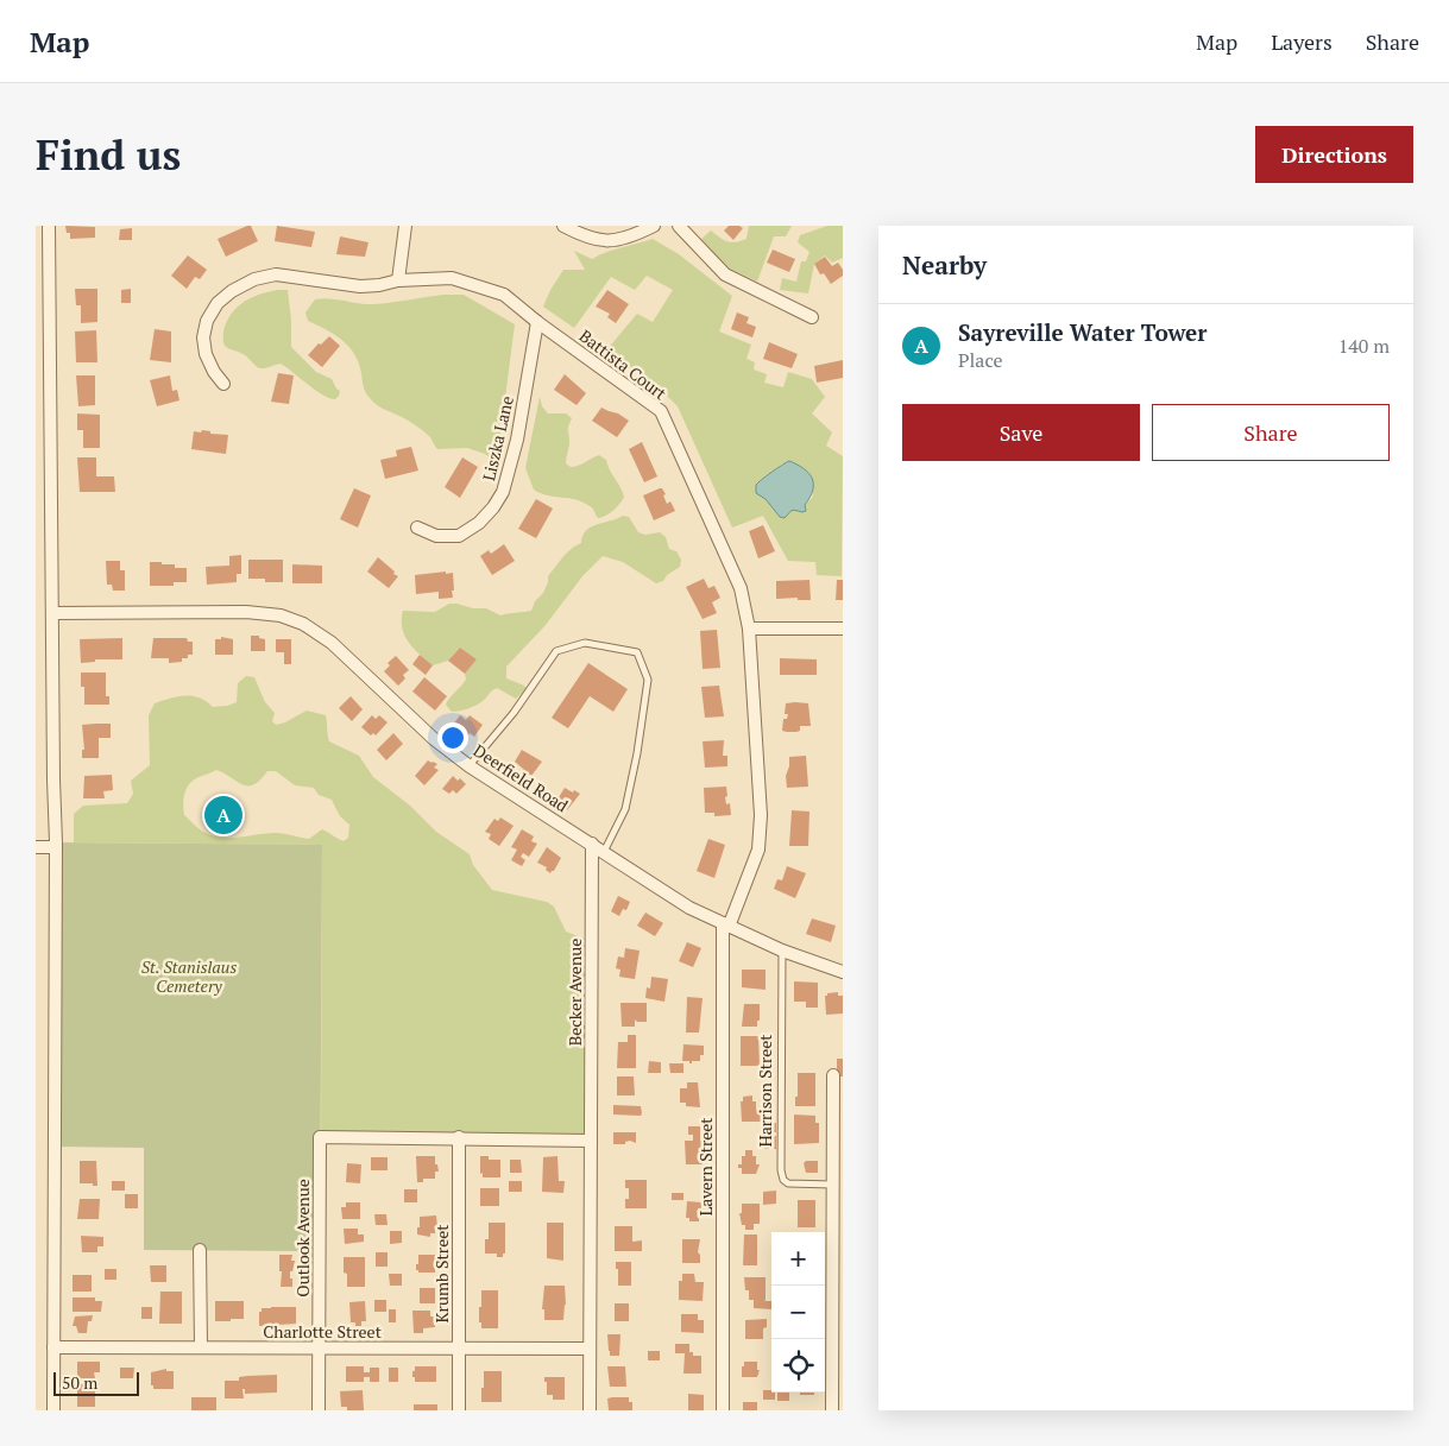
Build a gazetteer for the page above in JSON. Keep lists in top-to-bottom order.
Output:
{
  "streets": {
    "street": [
      "Battista Court",
      "Liszka Lane",
      "Deerfield Road",
      "Becker Avenue",
      "Lavern Street",
      "Outlook Avenue",
      "Krumb Street",
      "Charlotte Street"
    ],
    "lane": ["Harrison Street"]
  },
  "crossings": [
    ["Battista Court", "Liszka Lane"],
    ["Battista Court", "Deerfield Road"],
    ["Battista Court", "Lavern Street"],
    ["Deerfield Road", "Becker Avenue"],
    ["Deerfield Road", "Harrison Street"],
    ["Deerfield Road", "Lavern Street"],
    ["Becker Avenue", "Charlotte Street"],
    ["Outlook Avenue", "Krumb Street"],
    ["Outlook Avenue", "Charlotte Street"],
    ["Krumb Street", "Charlotte Street"]
  ],
  "parks": ["St. Stanislaus Cemetery"],
  "scale_bar": "50 m",
  "page": {
    "header": "Map",
    "nav": ["Map", "Layers", "Share"],
    "buttons": [
      "Directions",
      ["Save", "Share"]
    ],
    "title": "Find us",
    "heading": "Nearby",
    "list": [
      {
        "mark": "A",
        "name": "Sayreville Water Tower",
        "note": "Place",
        "value": "140 m"
      }
    ],
    "pins": "A",
    "map_buttons": ["+", "−"],
    "scale": "50 m"
  }
}
